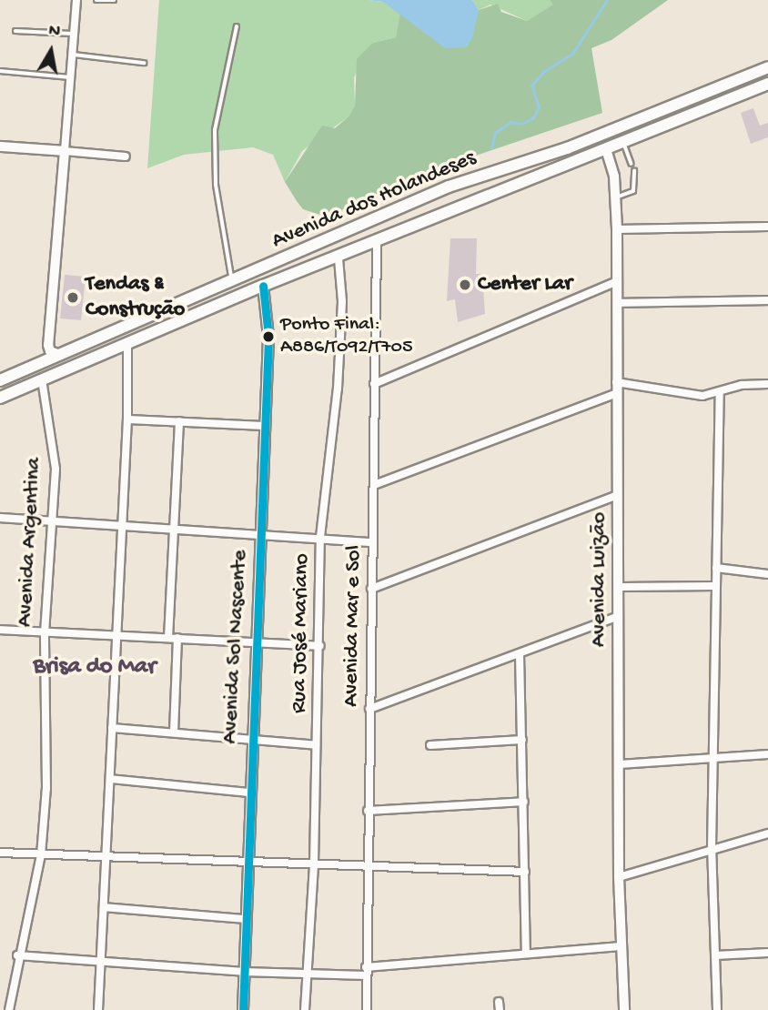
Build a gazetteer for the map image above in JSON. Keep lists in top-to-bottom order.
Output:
{
  "streets": {
    "main road": ["Avenida dos Holandeses"],
    "street": [
      "Avenida Argentina",
      "Avenida Luizão",
      "Avenida Mar e Sol",
      "Rua José Mariano",
      "Avenida Sol Nascente"
    ]
  },
  "crossings": [
    ["Avenida dos Holandeses", "Avenida Argentina"],
    ["Avenida dos Holandeses", "Avenida Luizão"],
    ["Avenida dos Holandeses", "Avenida Mar e Sol"],
    ["Avenida dos Holandeses", "Rua José Mariano"],
    ["Avenida dos Holandeses", "Avenida Sol Nascente"]
  ],
  "districts": ["Brisa do Mar"],
  "places": ["Center Lar", "Tendas & Construção", "Ponto Final: A886/T092/T705"],
  "north": "top"
}
